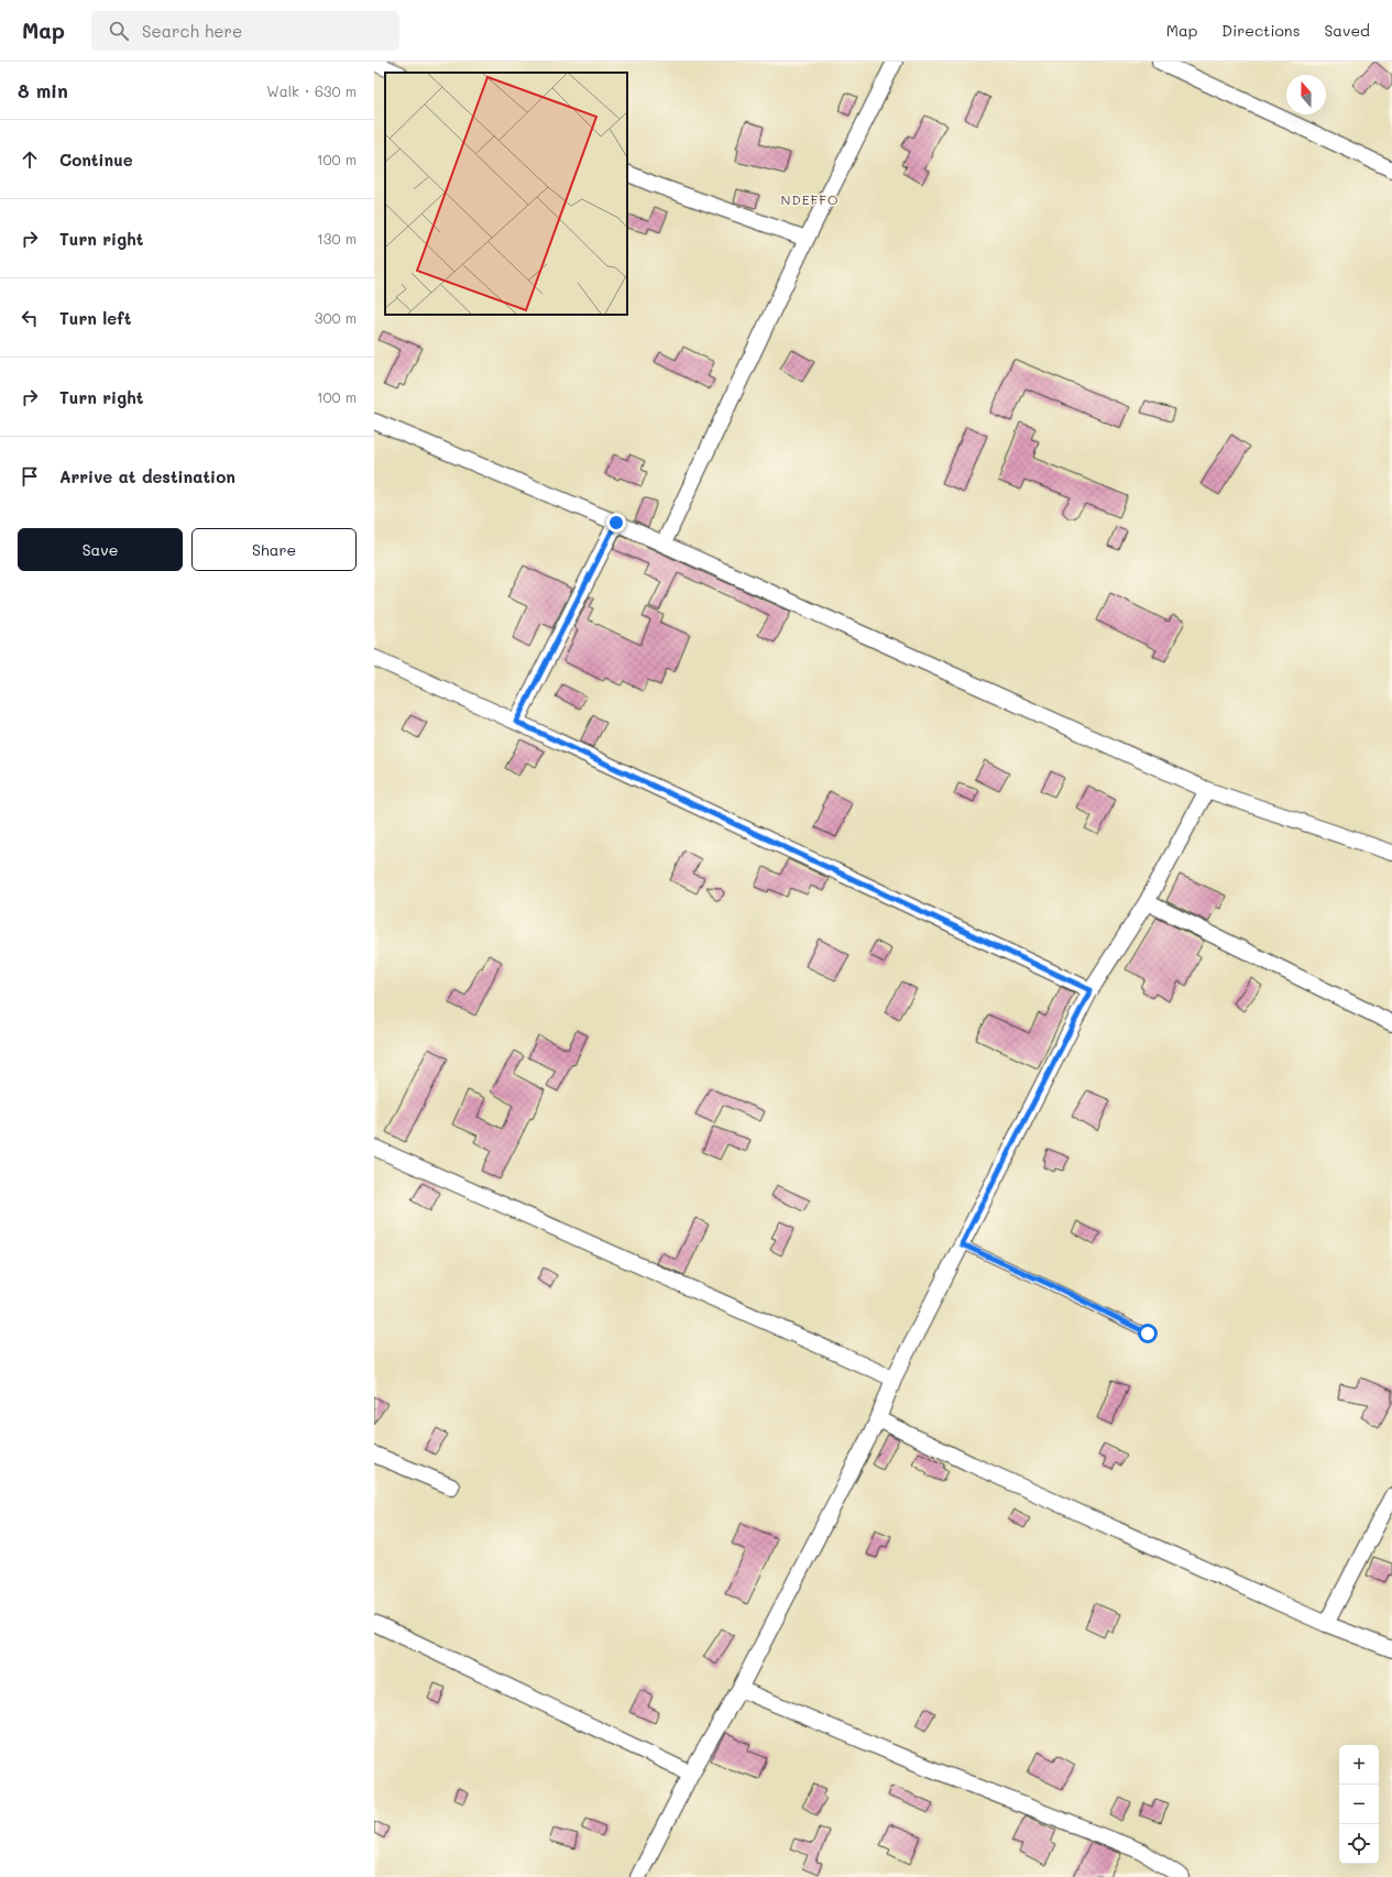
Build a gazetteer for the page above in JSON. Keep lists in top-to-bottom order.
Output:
{
  "districts": ["NDEFFO"],
  "north": "top",
  "page": {
    "header": "Map",
    "search": "Search here",
    "nav": ["Map", "Directions", "Saved"],
    "heading": ["8 min", "Walk · 630 m"],
    "list": [
      ["Continue", "100 m"],
      ["Turn right", "130 m"],
      ["Turn left", "300 m"],
      ["Turn right", "100 m"],
      "Arrive at destination"
    ],
    "buttons": ["Save", "Share"],
    "map_buttons": ["+", "−"]
  }
}
